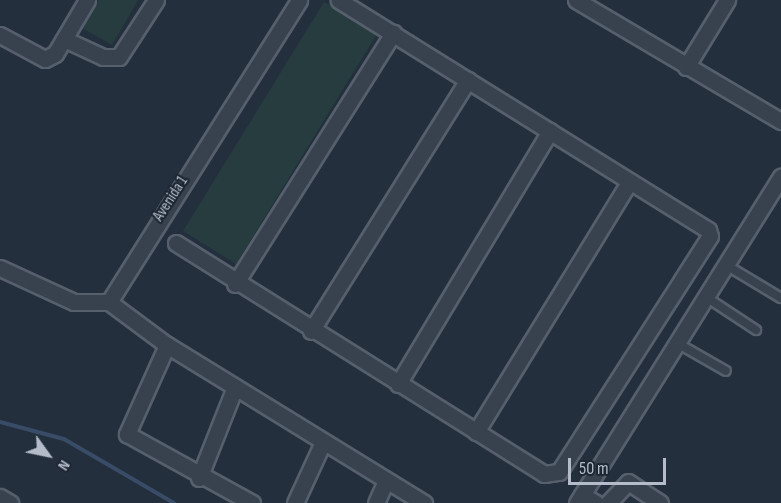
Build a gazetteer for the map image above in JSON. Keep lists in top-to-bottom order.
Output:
{
  "streets": {
    "street": ["Avenida 1"]
  },
  "scale_bar": "50 m",
  "north": "bottom right"
}
